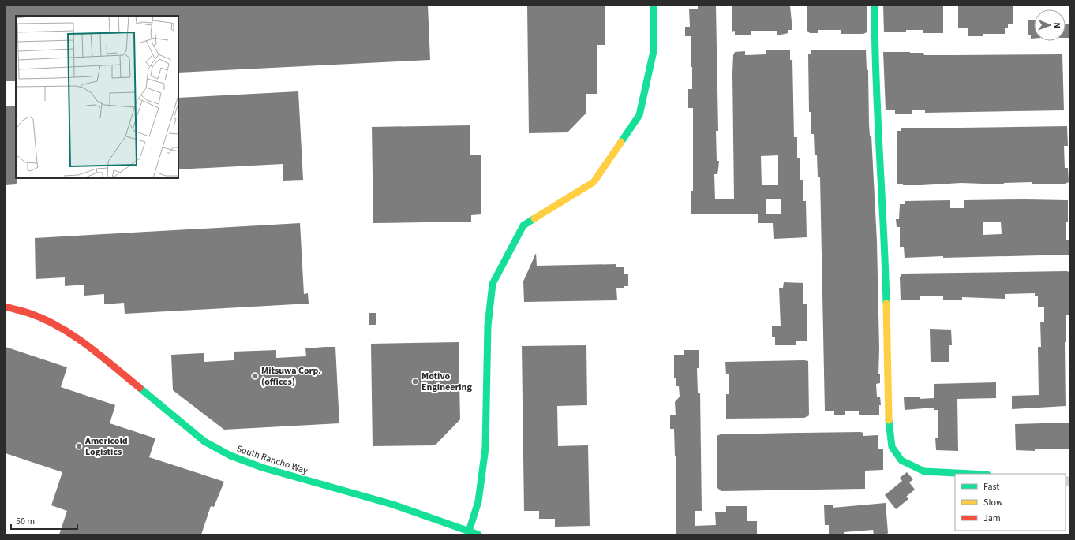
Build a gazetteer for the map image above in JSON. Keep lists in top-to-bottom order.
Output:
{
  "streets": {
    "street": ["South Rancho Way"]
  },
  "places": ["Mitsuwa Corp. (offices)", "Motivo Engineering", "Americold Logistics"],
  "legend": ["Fast", "Slow", "Jam"],
  "scale_bar": "50 m",
  "north": "right"
}
